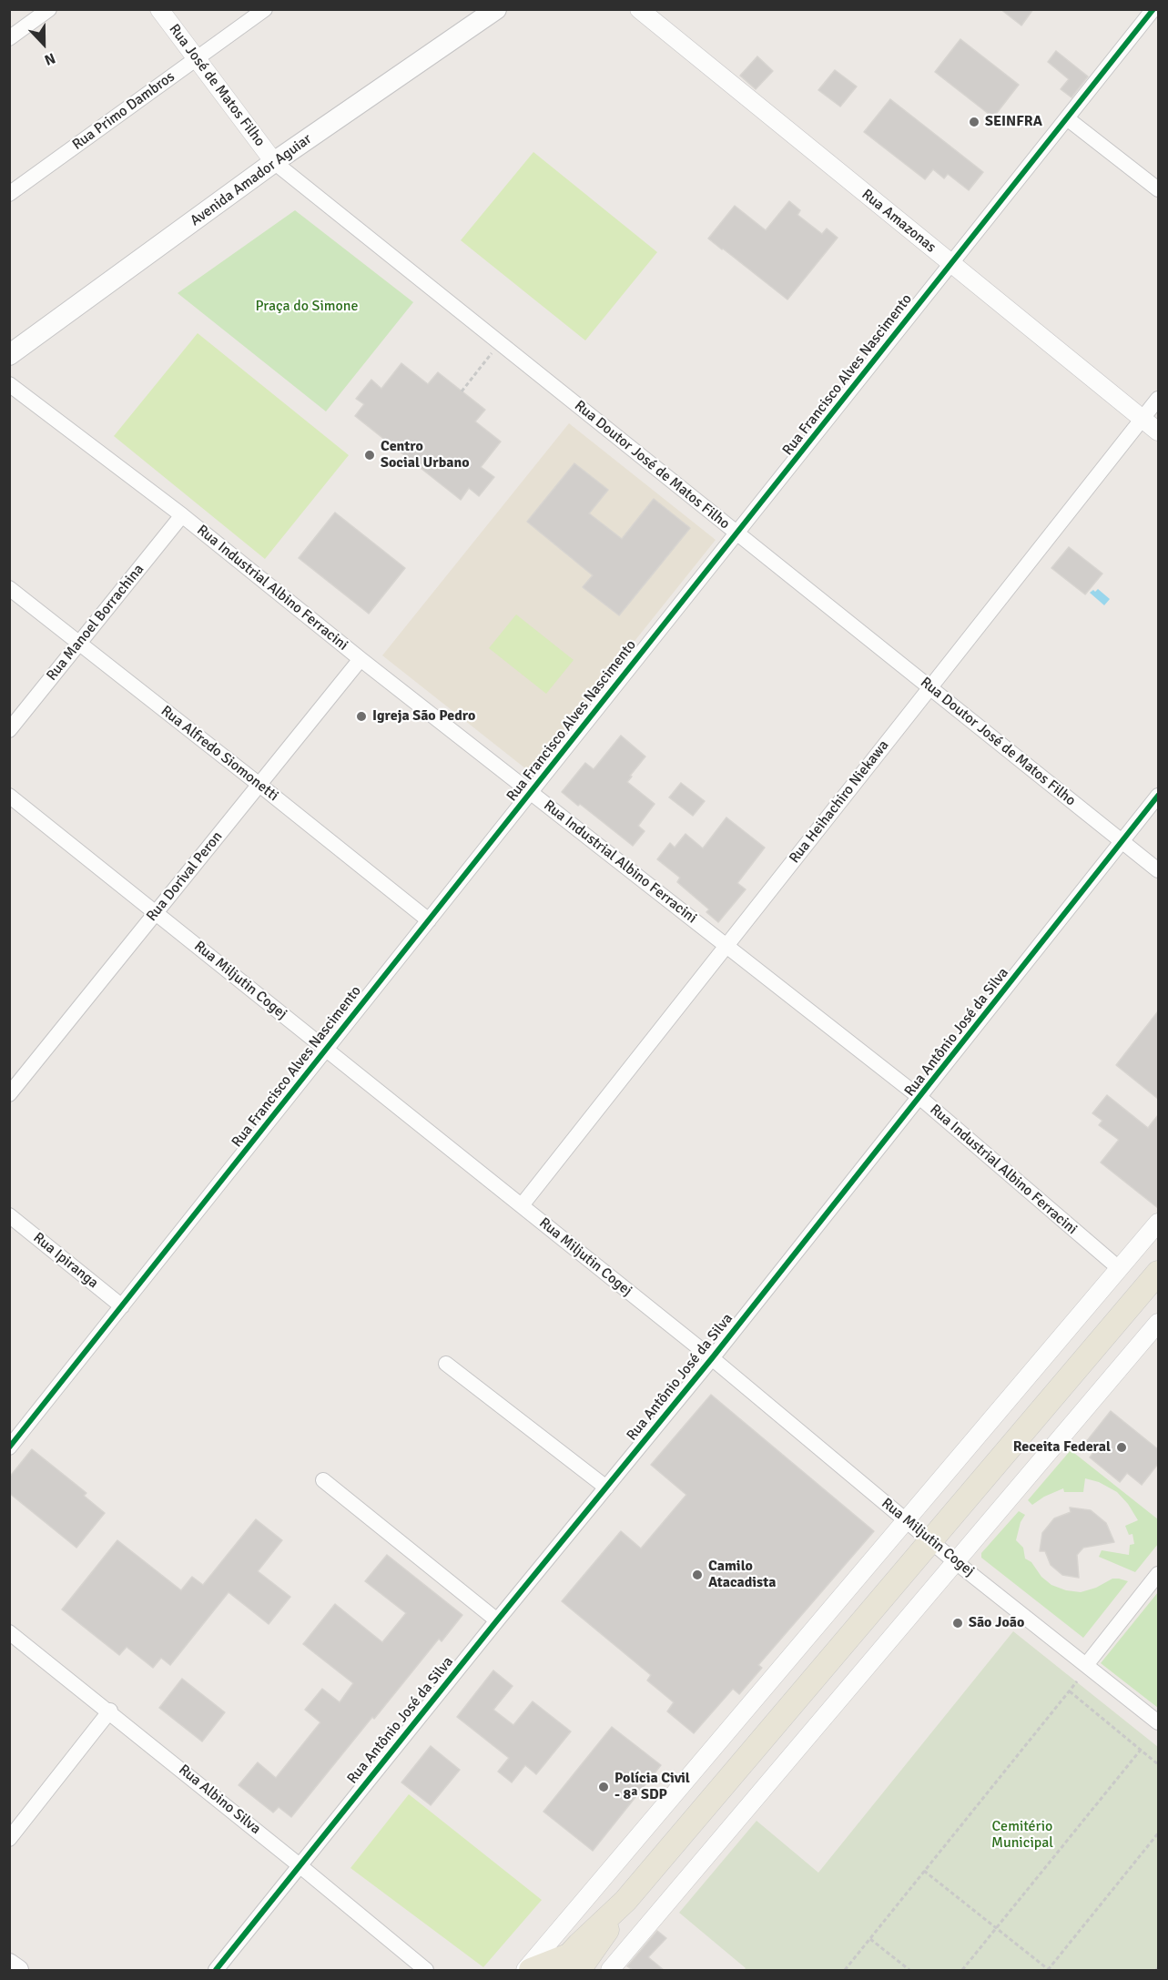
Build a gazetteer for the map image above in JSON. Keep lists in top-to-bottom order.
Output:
{
  "streets": {
    "main road": ["Avenida Amador Aguiar"],
    "street": [
      "Rua José de Matos Filho",
      "Rua Primo Dambros",
      "Rua Amazonas",
      "Rua Francisco Alves Nascimento",
      "Rua Doutor José de Matos Filho",
      "Rua Industrial Albino Ferracini",
      "Rua Manoel Borrachina",
      "Rua Alfredo Siomonetti",
      "Rua Heihachiro Niekawa",
      "Rua Dorival Peron",
      "Rua Miljutin Cogej",
      "Rua Antônio José da Silva",
      "Rua Ipiranga",
      "Rua Albino Silva"
    ]
  },
  "crossings": [
    ["Rua José de Matos Filho", "Rua Primo Dambros"],
    ["Rua José de Matos Filho", "Avenida Amador Aguiar"],
    ["Rua José de Matos Filho", "Rua Doutor José de Matos Filho"],
    ["Avenida Amador Aguiar", "Rua Doutor José de Matos Filho"],
    ["Rua Amazonas", "Rua Francisco Alves Nascimento"],
    ["Rua Amazonas", "Rua Heihachiro Niekawa"],
    ["Rua Francisco Alves Nascimento", "Rua Doutor José de Matos Filho"],
    ["Rua Francisco Alves Nascimento", "Rua Industrial Albino Ferracini"],
    ["Rua Francisco Alves Nascimento", "Rua Alfredo Siomonetti"],
    ["Rua Francisco Alves Nascimento", "Rua Miljutin Cogej"],
    ["Rua Francisco Alves Nascimento", "Rua Ipiranga"],
    ["Rua Doutor José de Matos Filho", "Rua Heihachiro Niekawa"],
    ["Rua Doutor José de Matos Filho", "Rua Antônio José da Silva"],
    ["Rua Industrial Albino Ferracini", "Rua Manoel Borrachina"],
    ["Rua Industrial Albino Ferracini", "Rua Heihachiro Niekawa"],
    ["Rua Industrial Albino Ferracini", "Rua Dorival Peron"],
    ["Rua Industrial Albino Ferracini", "Rua Antônio José da Silva"],
    ["Rua Manoel Borrachina", "Rua Alfredo Siomonetti"],
    ["Rua Alfredo Siomonetti", "Rua Dorival Peron"],
    ["Rua Heihachiro Niekawa", "Rua Miljutin Cogej"],
    ["Rua Dorival Peron", "Rua Miljutin Cogej"],
    ["Rua Miljutin Cogej", "Rua Antônio José da Silva"],
    ["Rua Antônio José da Silva", "Rua Albino Silva"]
  ],
  "parks": ["Praça do Simone", "Cemitério Municipal"],
  "places": [
    "SEINFRA",
    "Centro Social Urbano",
    "Igreja São Pedro",
    "Receita Federal",
    "Camilo Atacadista",
    "São João",
    "Polícia Civil - 8ª SDP"
  ],
  "north": "bottom"
}
